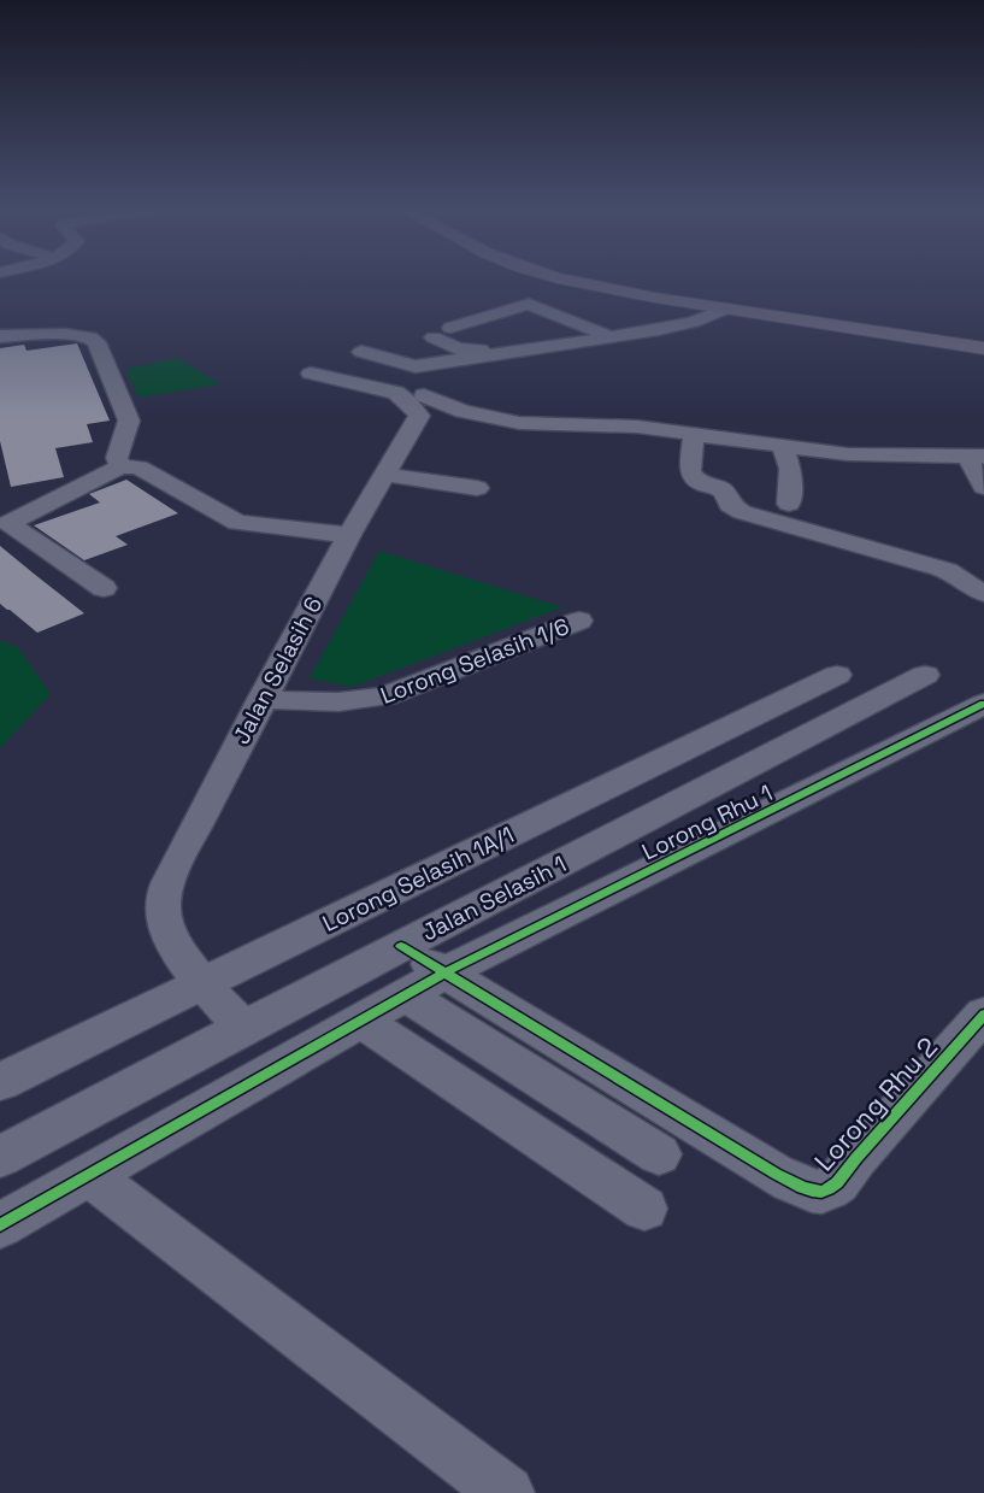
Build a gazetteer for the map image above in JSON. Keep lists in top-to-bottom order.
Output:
{
  "streets": {
    "street": [
      "Lorong Selasih 1/6",
      "Jalan Selasih 6",
      "Lorong Rhu 1",
      "Lorong Selasih 1A/1",
      "Jalan Selasih 1",
      "Lorong Rhu 2"
    ]
  },
  "crossings": [
    ["Lorong Selasih 1/6", "Jalan Selasih 6"],
    ["Jalan Selasih 6", "Lorong Selasih 1A/1"],
    ["Jalan Selasih 6", "Jalan Selasih 1"],
    ["Lorong Rhu 1", "Lorong Rhu 2"]
  ]
}
